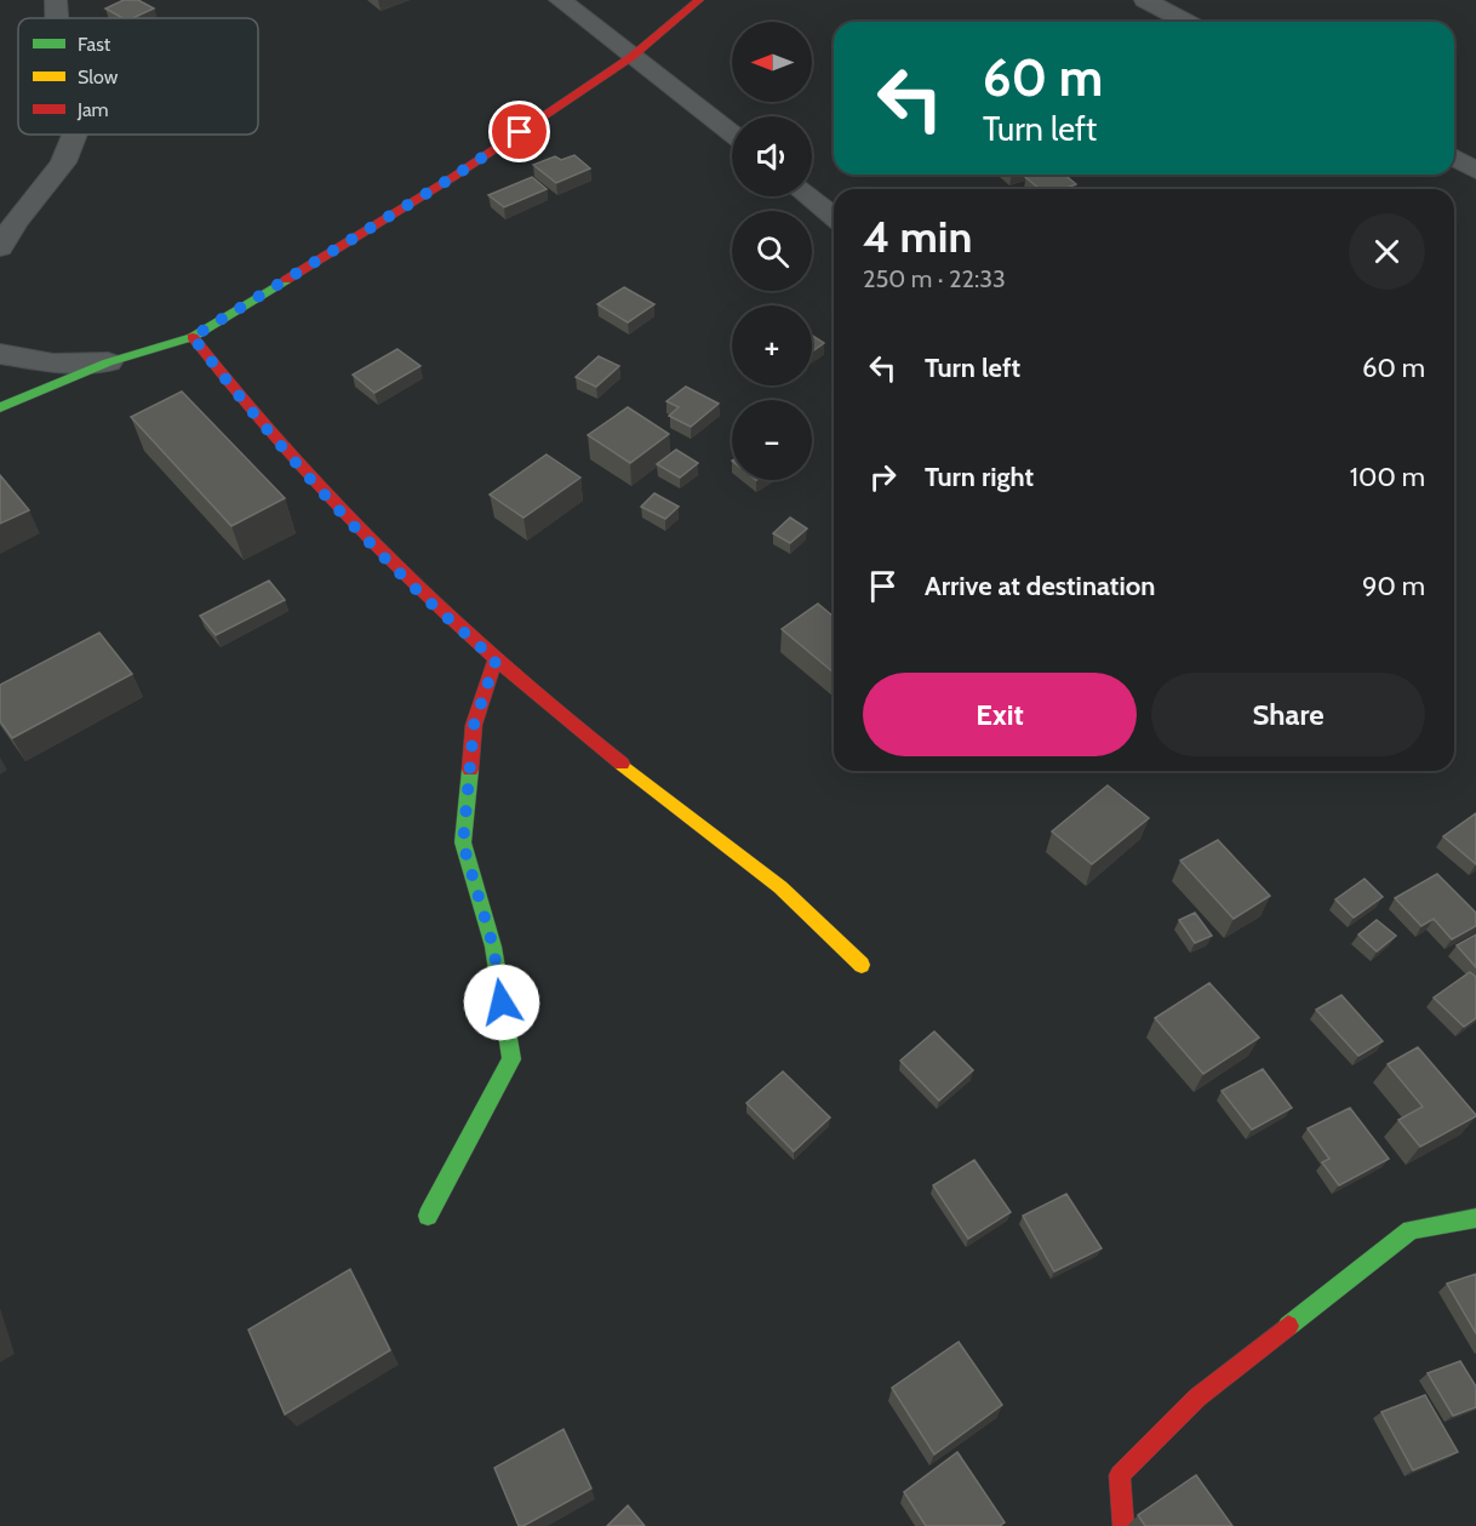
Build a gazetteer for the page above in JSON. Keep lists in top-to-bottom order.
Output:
{
  "legend": ["Fast", "Slow", "Jam"],
  "north": "left",
  "page": {
    "map_buttons": ["+", "−"],
    "turn": ["60 m", "Turn left"],
    "heading": ["4 min", "250 m · 22:33"],
    "list": [
      {
        "name": "Turn left",
        "value": "60 m"
      },
      {
        "name": "Turn right",
        "value": "100 m"
      },
      {
        "name": "Arrive at destination",
        "value": "90 m"
      }
    ],
    "buttons": ["Exit", "Share"]
  }
}
